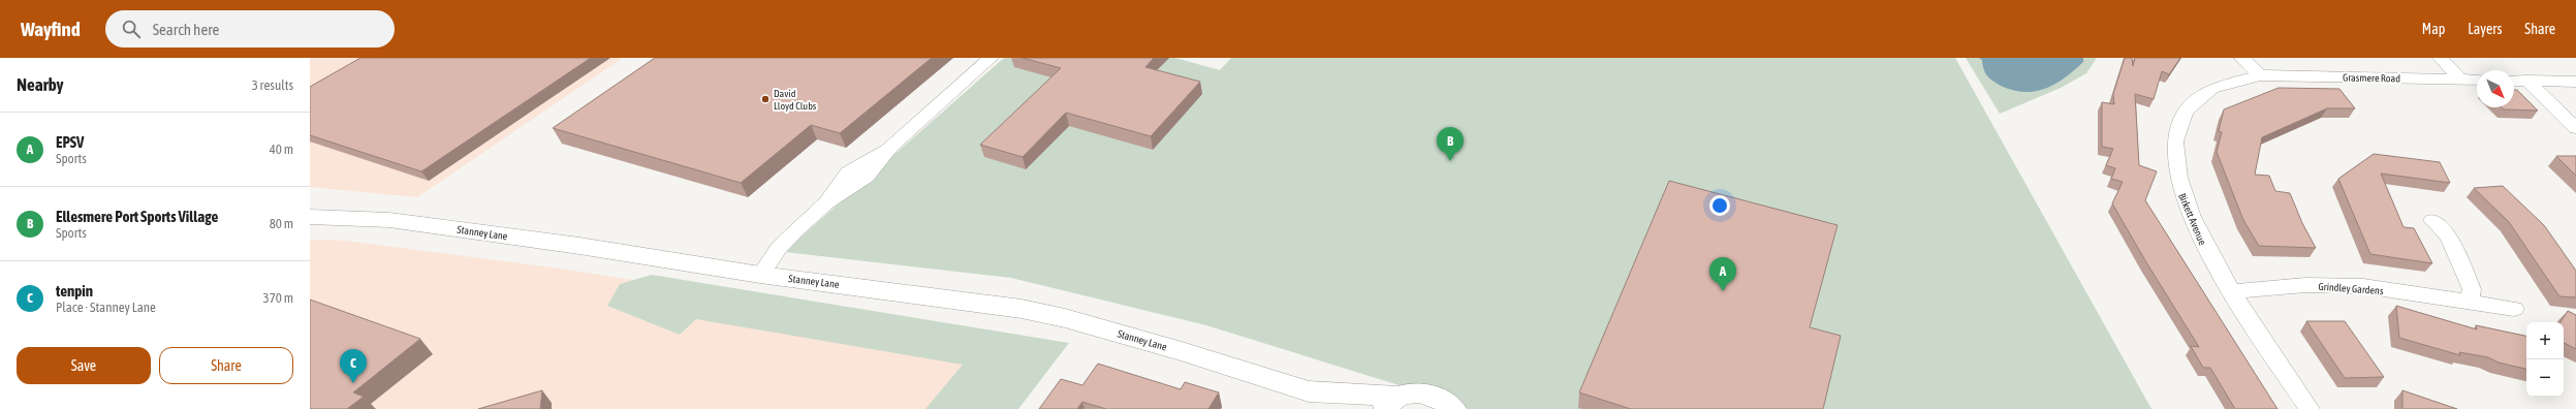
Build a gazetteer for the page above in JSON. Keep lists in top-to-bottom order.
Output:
{
  "streets": {
    "main road": ["Stanney Lane"],
    "street": ["Grasmere Road", "Birkett Avenue", "Grindley Gardens"]
  },
  "crossings": [
    ["Grasmere Road", "Birkett Avenue"],
    ["Birkett Avenue", "Grindley Gardens"]
  ],
  "places": ["David Lloyd Clubs"],
  "north": "bottom right",
  "page": {
    "header": "Wayfind",
    "search": "Search here",
    "nav": ["Map", "Layers", "Share"],
    "heading": ["Nearby", "3 results"],
    "list": [
      {
        "mark": "A",
        "name": "EPSV",
        "note": "Sports",
        "value": "40 m"
      },
      {
        "mark": "B",
        "name": "Ellesmere Port Sports Village",
        "note": "Sports",
        "value": "80 m"
      },
      {
        "mark": "C",
        "name": "tenpin",
        "note": "Place · Stanney Lane",
        "value": "370 m"
      }
    ],
    "pins": ["B", "A", "C"],
    "map_buttons": ["+", "−"],
    "buttons": ["Save", "Share"]
  }
}
